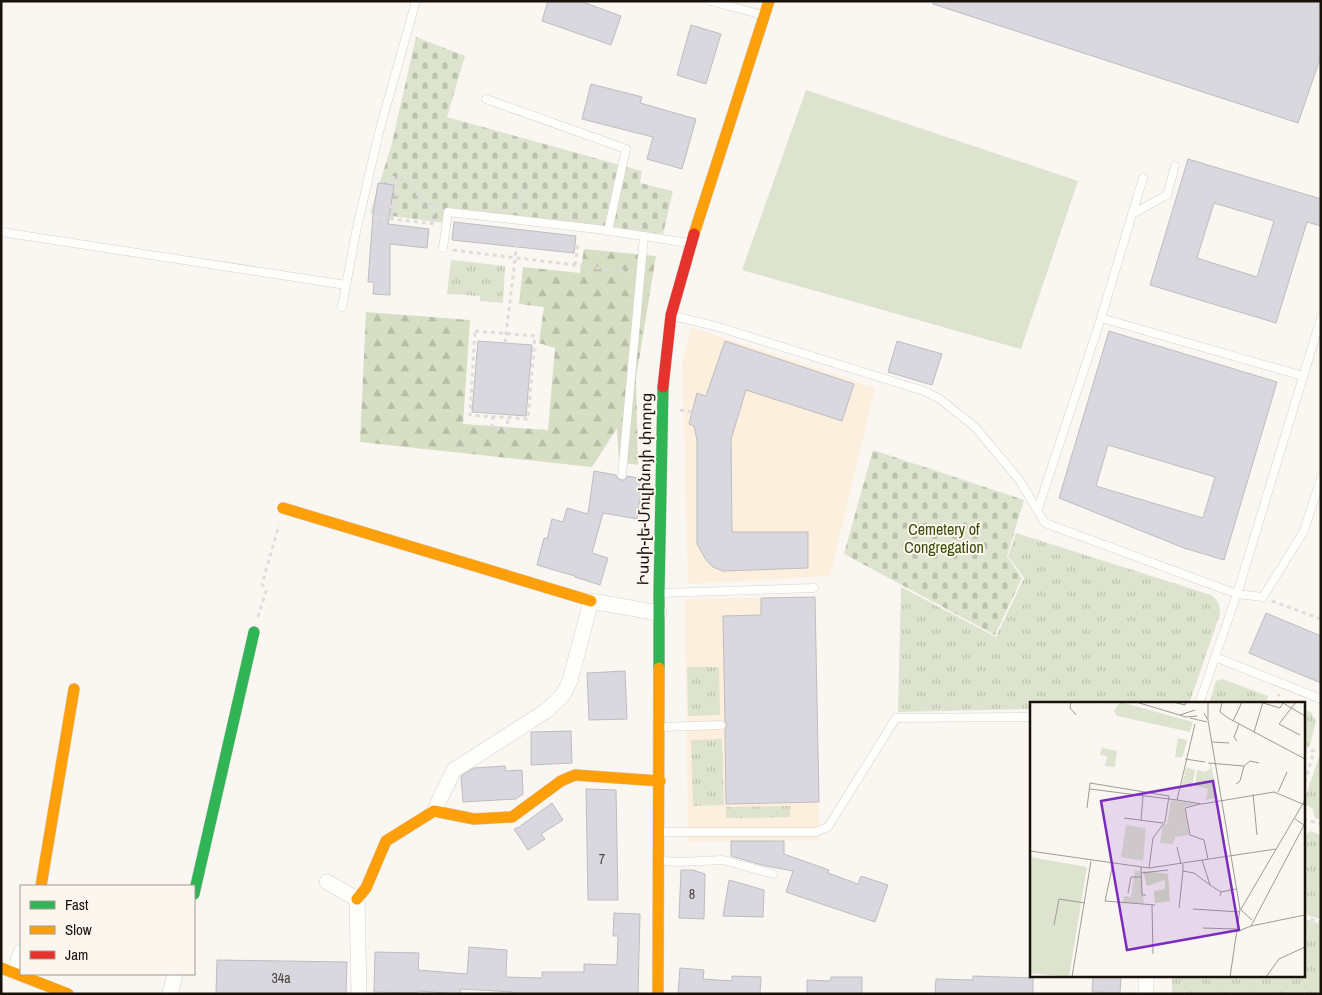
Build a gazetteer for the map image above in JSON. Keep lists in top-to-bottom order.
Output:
{
  "streets": {
    "street": ["Իսսի-լե-Մուլինոյի փողոց"]
  },
  "parks": ["Cemetery of Congregation"],
  "house_numbers": ["7", "8", "34a"],
  "legend": ["Fast", "Slow", "Jam"]
}
